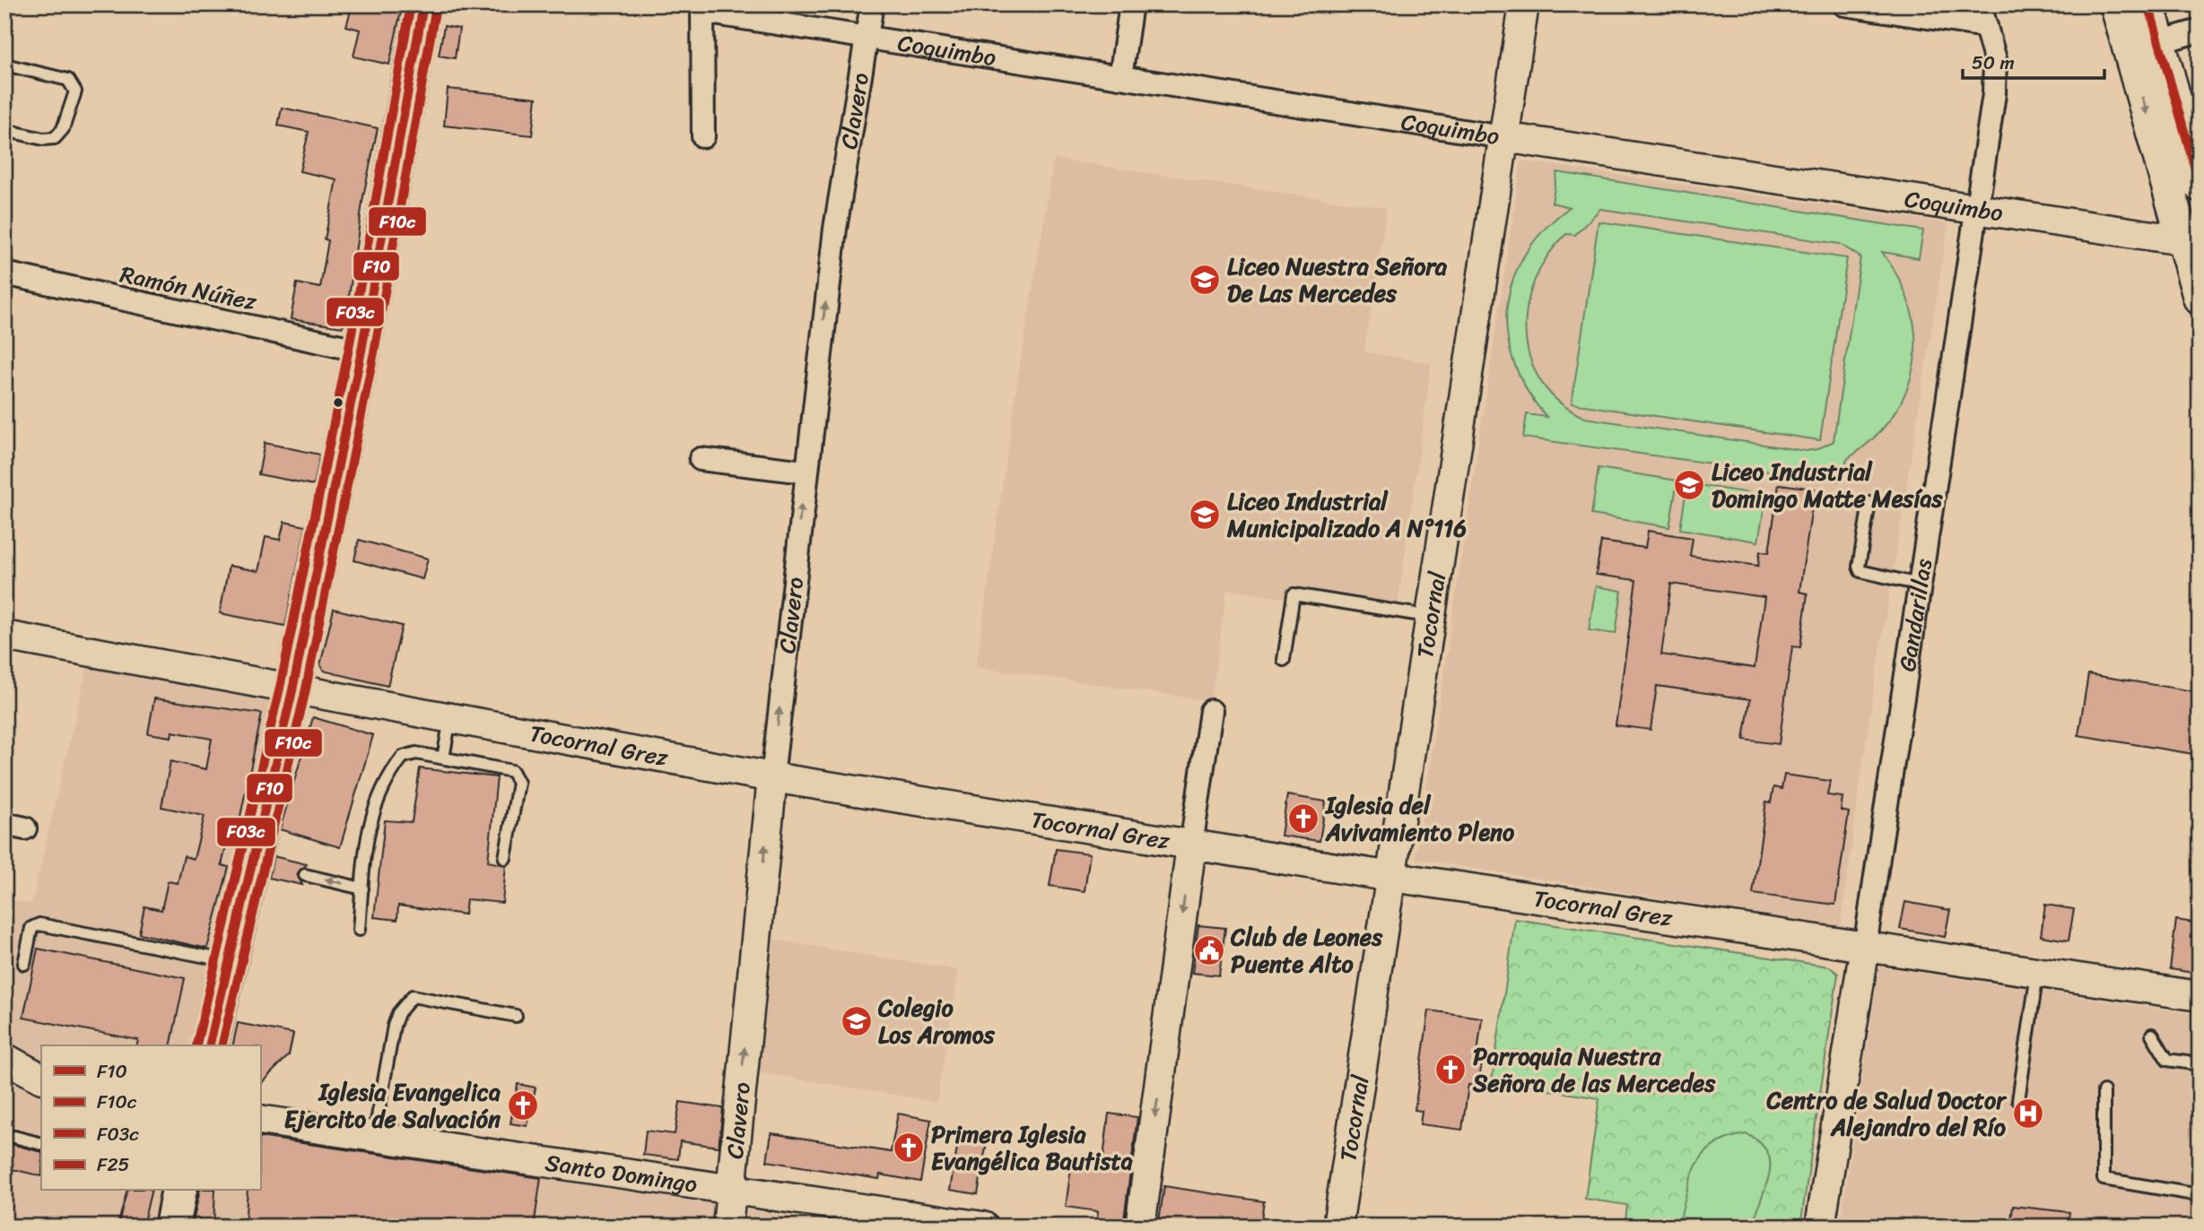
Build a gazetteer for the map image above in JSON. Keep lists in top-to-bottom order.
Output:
{
  "streets": {
    "street": [
      "Coquimbo",
      "Clavero",
      "Ramón Núñez",
      "Gandarillas",
      "Tocornal",
      "Tocornal Grez",
      "Santo Domingo"
    ]
  },
  "crossings": [
    ["Coquimbo", "Clavero"],
    ["Coquimbo", "Gandarillas"],
    ["Coquimbo", "Tocornal"],
    ["Clavero", "Tocornal Grez"],
    ["Clavero", "Santo Domingo"],
    ["Gandarillas", "Tocornal Grez"],
    ["Tocornal", "Tocornal Grez"]
  ],
  "one_way": ["Clavero"],
  "places": {
    "school or university": [
      "Liceo Nuestra Señora De Las Mercedes",
      "Liceo Industrial Domingo Matte Mesías",
      "Liceo Industrial Municipalizado A N°116",
      "Colegio Los Aromos"
    ],
    "church": [
      "Iglesia del Avivamiento Pleno",
      "Parroquia Nuestra Señora de las Mercedes",
      "Iglesia Evangelica Ejercito de Salvación",
      "Primera Iglesia Evangélica Bautista"
    ],
    "public building": ["Club de Leones Puente Alto"],
    "hospital": ["Centro de Salud Doctor Alejandro del Río"]
  },
  "lines": [
    "transit line F10",
    "transit line F03c",
    "transit line F25",
    "transit line F10c"
  ],
  "legend": [
    "F10",
    "F10c",
    "F03c",
    "F25"
  ],
  "scale_bar": "50 m"
}
